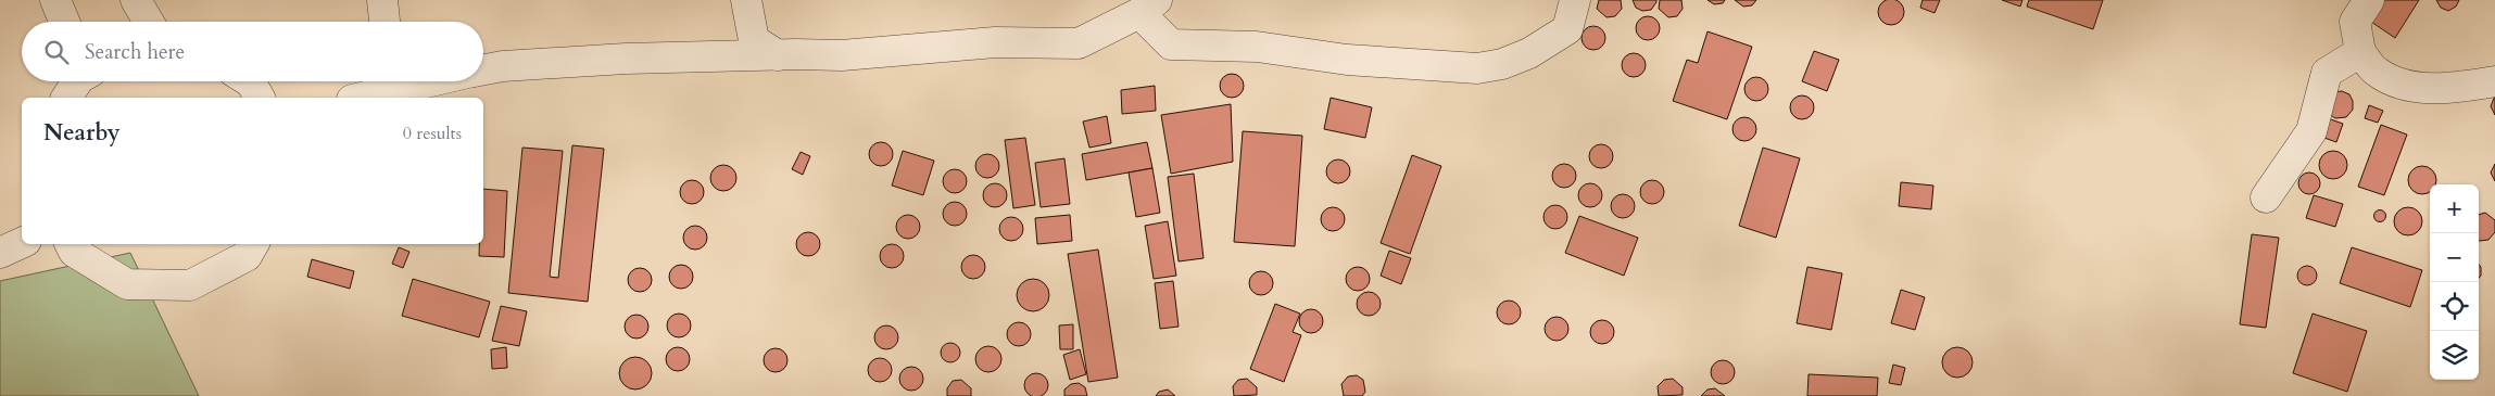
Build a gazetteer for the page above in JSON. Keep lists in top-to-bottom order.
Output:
{
  "page": {
    "search": "Search here",
    "heading": ["Nearby", "0 results"],
    "map_buttons": ["+", "−"]
  }
}
